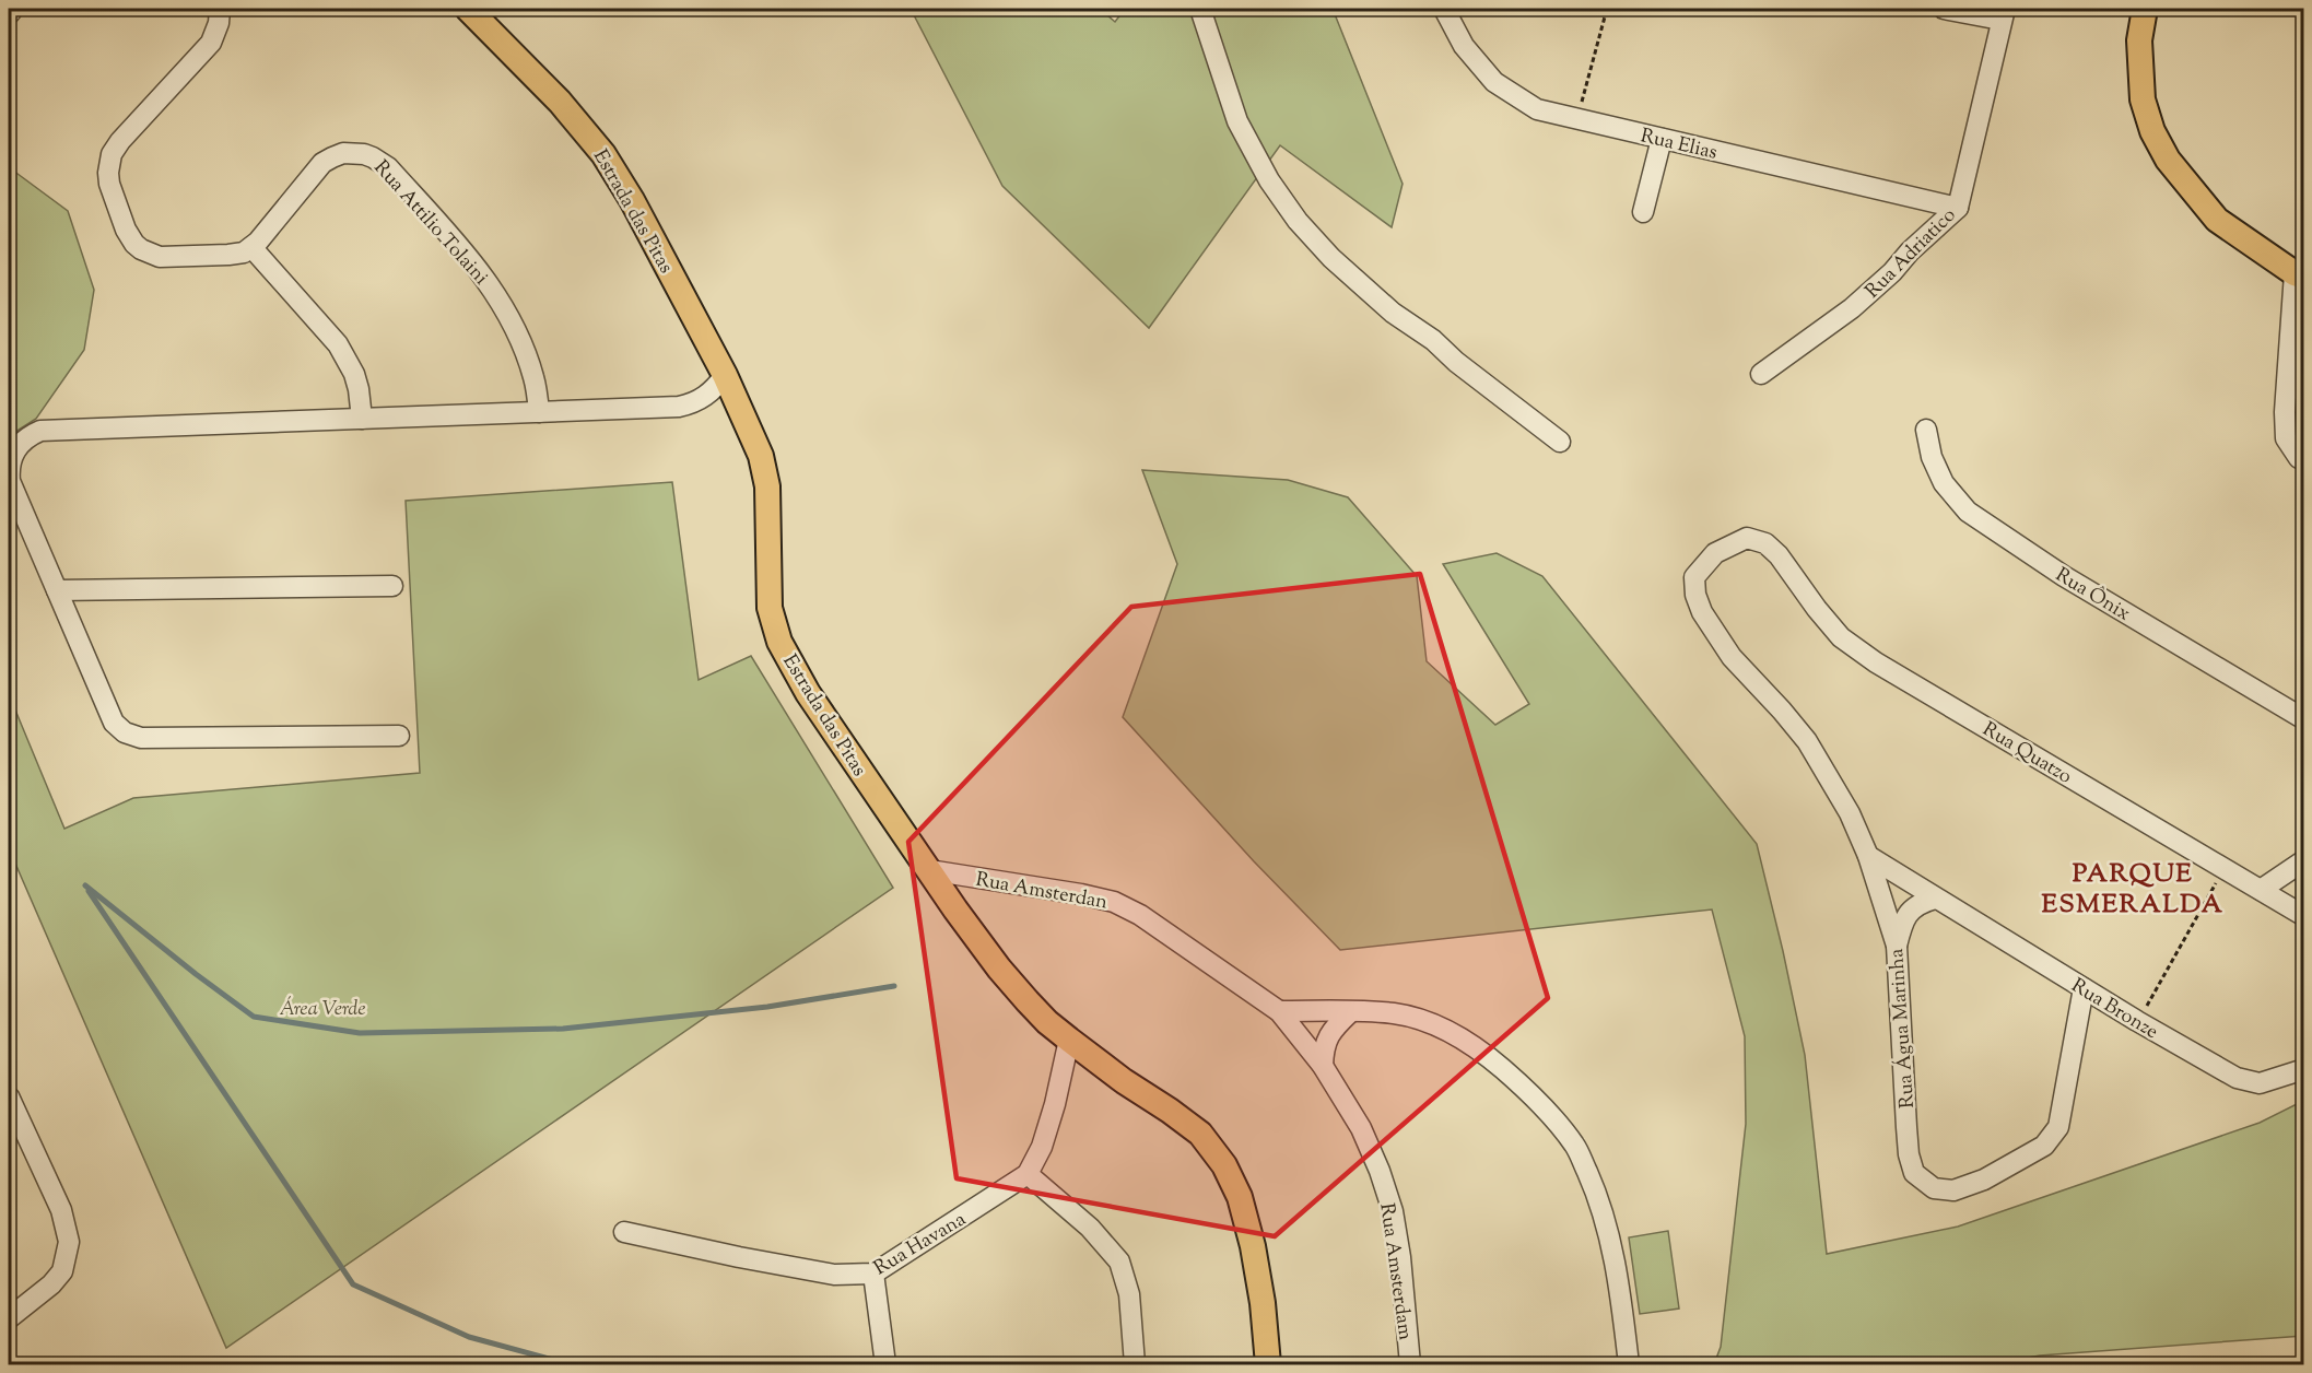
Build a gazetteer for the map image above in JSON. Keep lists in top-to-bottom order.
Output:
{
  "streets": {
    "main road": ["Estrada das Pitas"],
    "street": [
      "Rua Elias",
      "Rua Attilio Tolaini",
      "Rua Adriatico",
      "Rua Ônix",
      "Rua Quatzo",
      "Rua Amsterdan",
      "Rua Bronze",
      "Rua Água Marinha",
      "Rua Havana",
      "Rua Amsterdam"
    ]
  },
  "crossings": [
    ["Rua Elias", "Rua Adriatico"],
    ["Estrada das Pitas", "Rua Amsterdan"],
    ["Rua Quatzo", "Rua Água Marinha"],
    ["Rua Amsterdan", "Rua Amsterdam"],
    ["Rua Bronze", "Rua Água Marinha"]
  ],
  "districts": ["PARQUE ESMERALDA"],
  "parks": ["Área Verde"]
}
